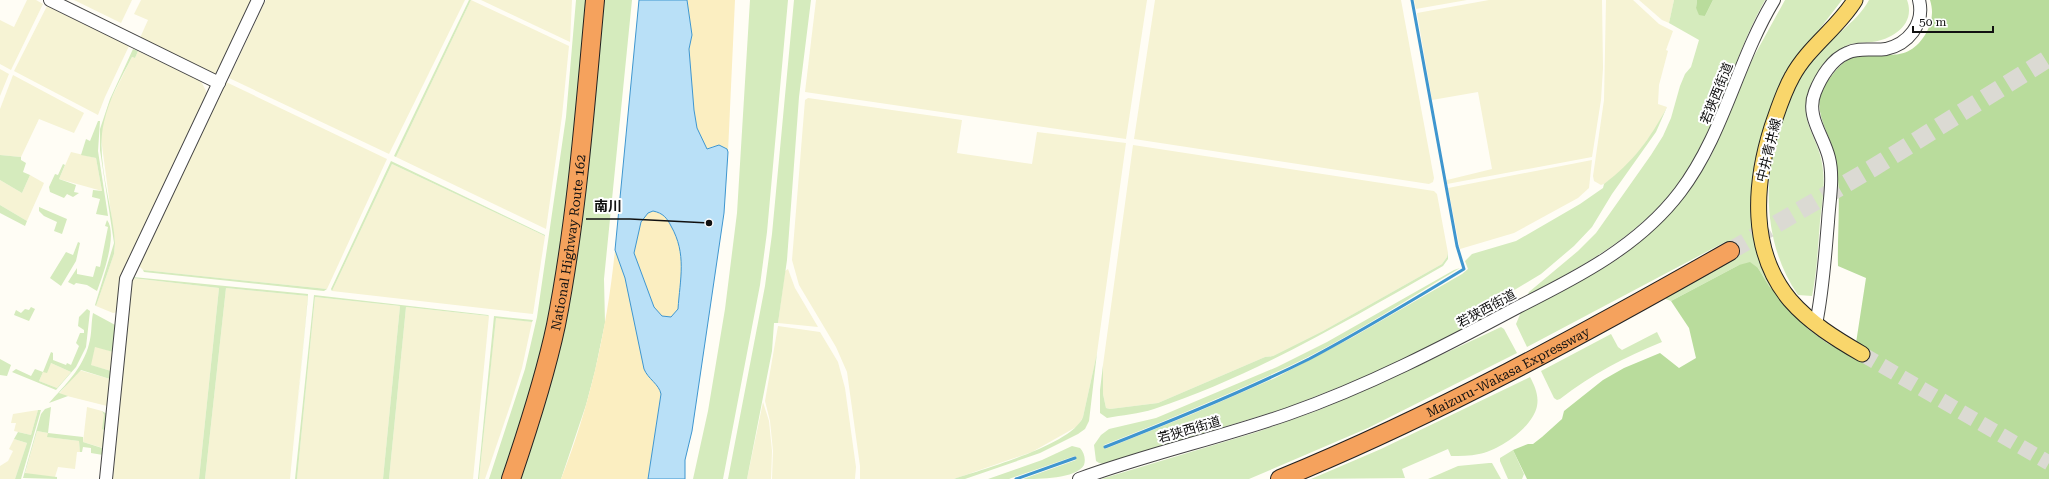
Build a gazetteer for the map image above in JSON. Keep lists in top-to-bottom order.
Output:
{
  "streets": {
    "highway": ["National Highway Route 162", "Maizuru-Wakasa Expressway"],
    "main road": ["中井青井線"],
    "street": ["若狭西街道"]
  },
  "places": ["南川"],
  "scale_bar": "50 m"
}
